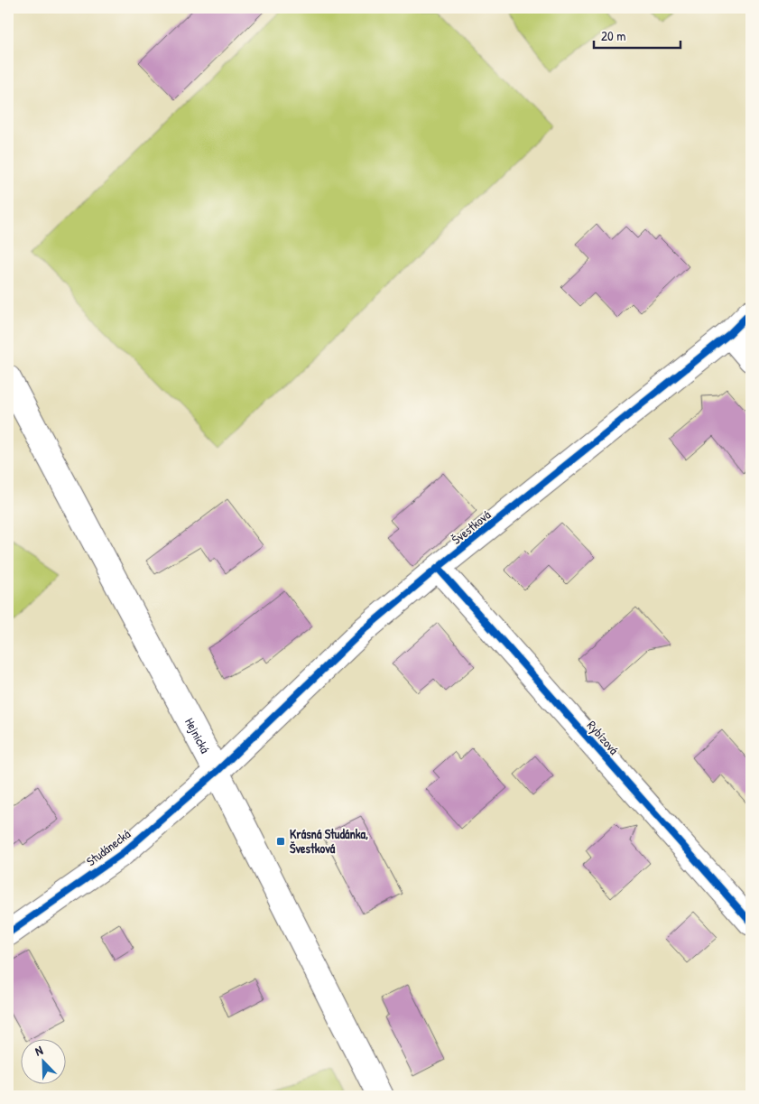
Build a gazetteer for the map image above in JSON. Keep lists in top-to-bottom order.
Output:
{
  "streets": {
    "street": [
      "Švestková",
      "Hejnická",
      "Rybízová",
      "Studánecká"
    ]
  },
  "crossings": [
    ["Švestková", "Hejnická"],
    ["Švestková", "Rybízová"],
    ["Švestková", "Studánecká"],
    ["Hejnická", "Studánecká"]
  ],
  "places": {
    "transit": ["Krásná Studánka, Švestková"]
  },
  "scale_bar": "20 m",
  "north": "top left"
}
